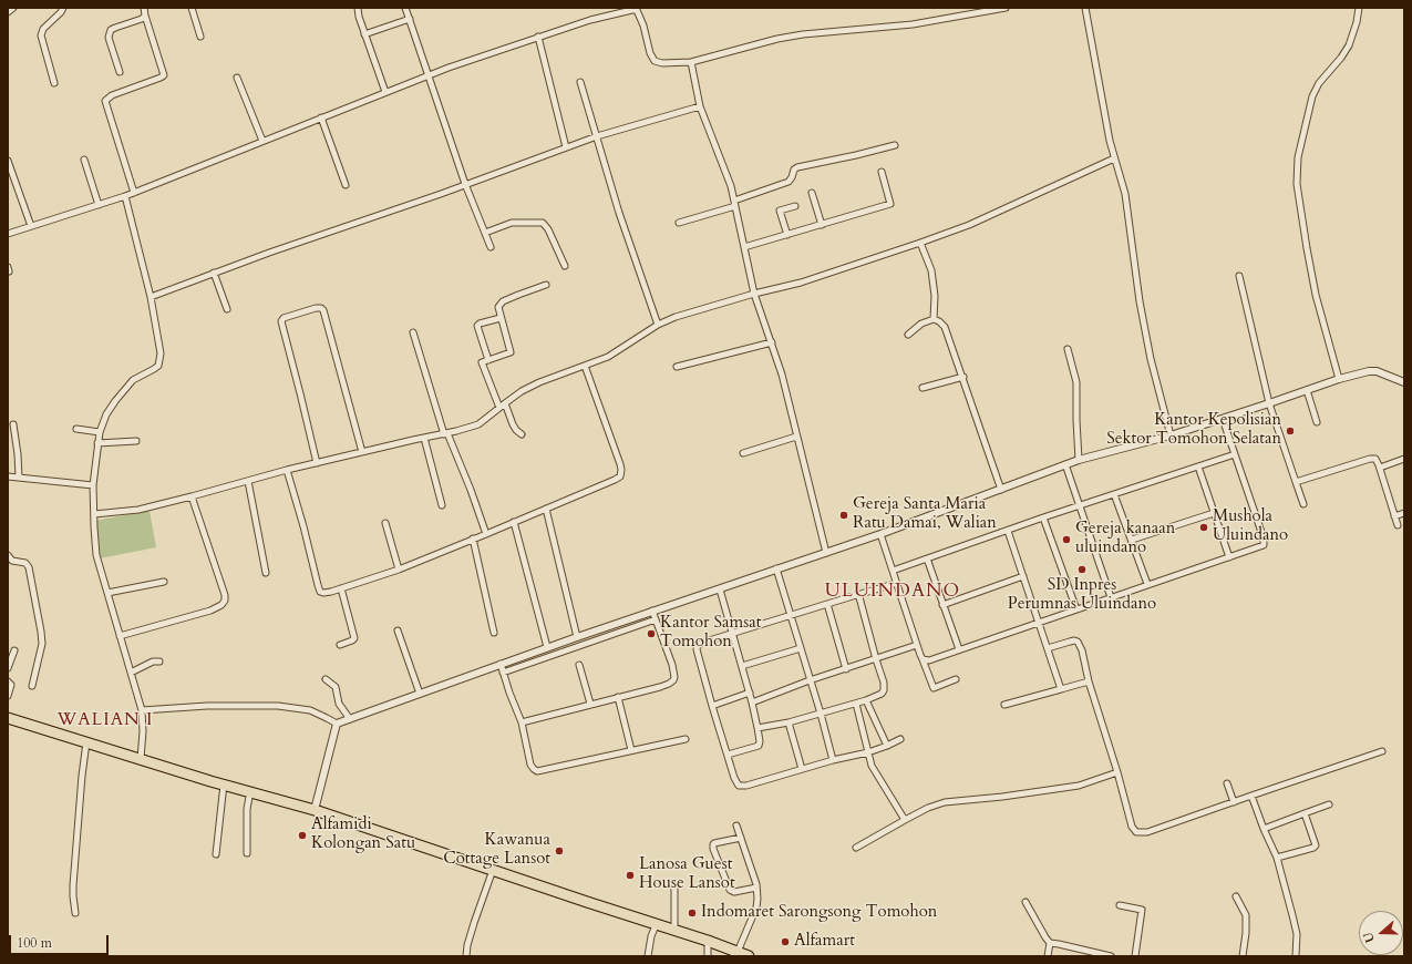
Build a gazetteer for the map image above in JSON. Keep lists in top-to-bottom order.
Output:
{
  "districts": ["ULUINDANO", "WALIAN I"],
  "places": [
    "Kantor Kepolisian Sektor Tomohon Selatan",
    "Gereja Santa Maria Ratu Damai, Walian",
    "Mushola Uluindano",
    "Gereja kanaan uluindano",
    "SD Inpres Perumnas Uluindano",
    "Kantor Samsat Tomohon",
    "Alfamidi Kolongan Satu",
    "Kawanua Cottage Lansot",
    "Lanosa Guest House Lansot",
    "Indomaret Sarongsong Tomohon",
    "Alfamart"
  ],
  "scale_bar": "100 m",
  "north": "left"
}
